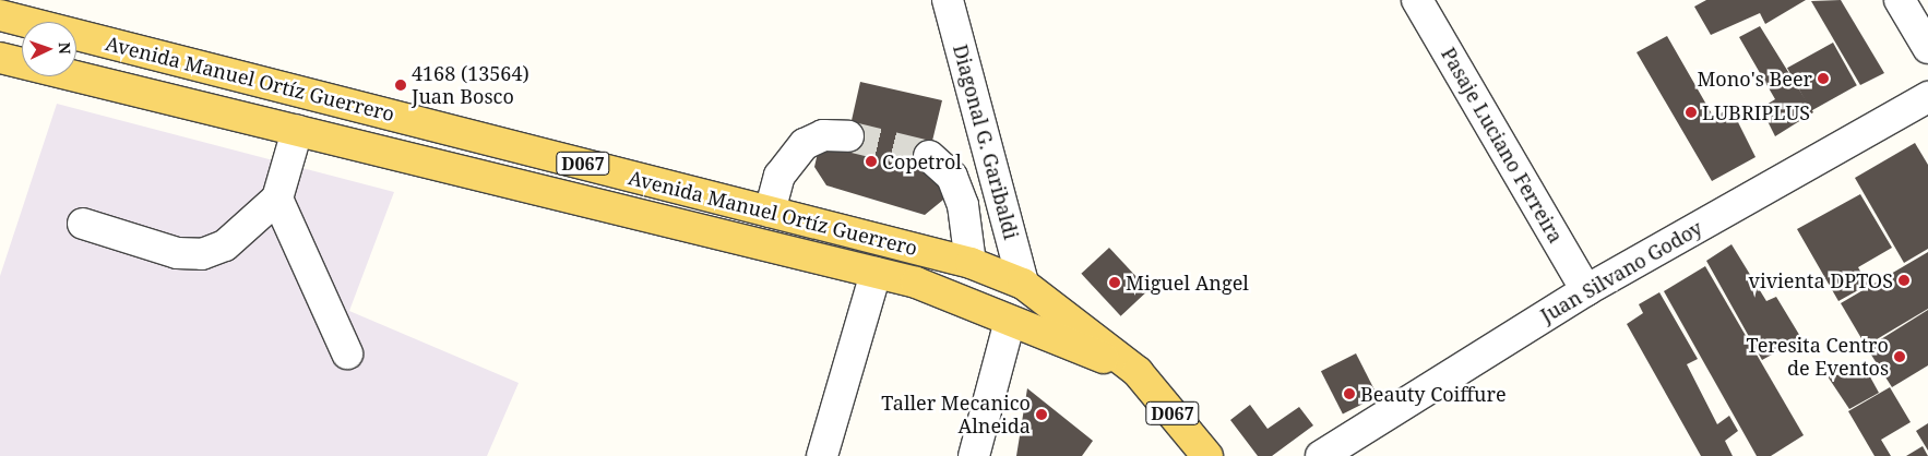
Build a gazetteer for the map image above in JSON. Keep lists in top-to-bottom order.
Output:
{
  "streets": {
    "main road": ["Avenida Manuel Ortíz Guerrero", "D067"],
    "street": ["Diagonal G. Garibaldi", "Pasaje Luciano Ferreira", "Juan Silvano Godoy"]
  },
  "crossings": [
    ["Avenida Manuel Ortíz Guerrero", "Diagonal G. Garibaldi"],
    ["Pasaje Luciano Ferreira", "Juan Silvano Godoy"]
  ],
  "places": [
    "Mono's Beer",
    "4168 (13564) Juan Bosco",
    "LUBRIPLUS",
    "Copetrol",
    "vivienta DPTOS",
    "Miguel Angel",
    "Teresita Centro de Eventos",
    "Beauty Coiffure",
    "Taller Mecanico Alneida"
  ],
  "north": "right"
}
